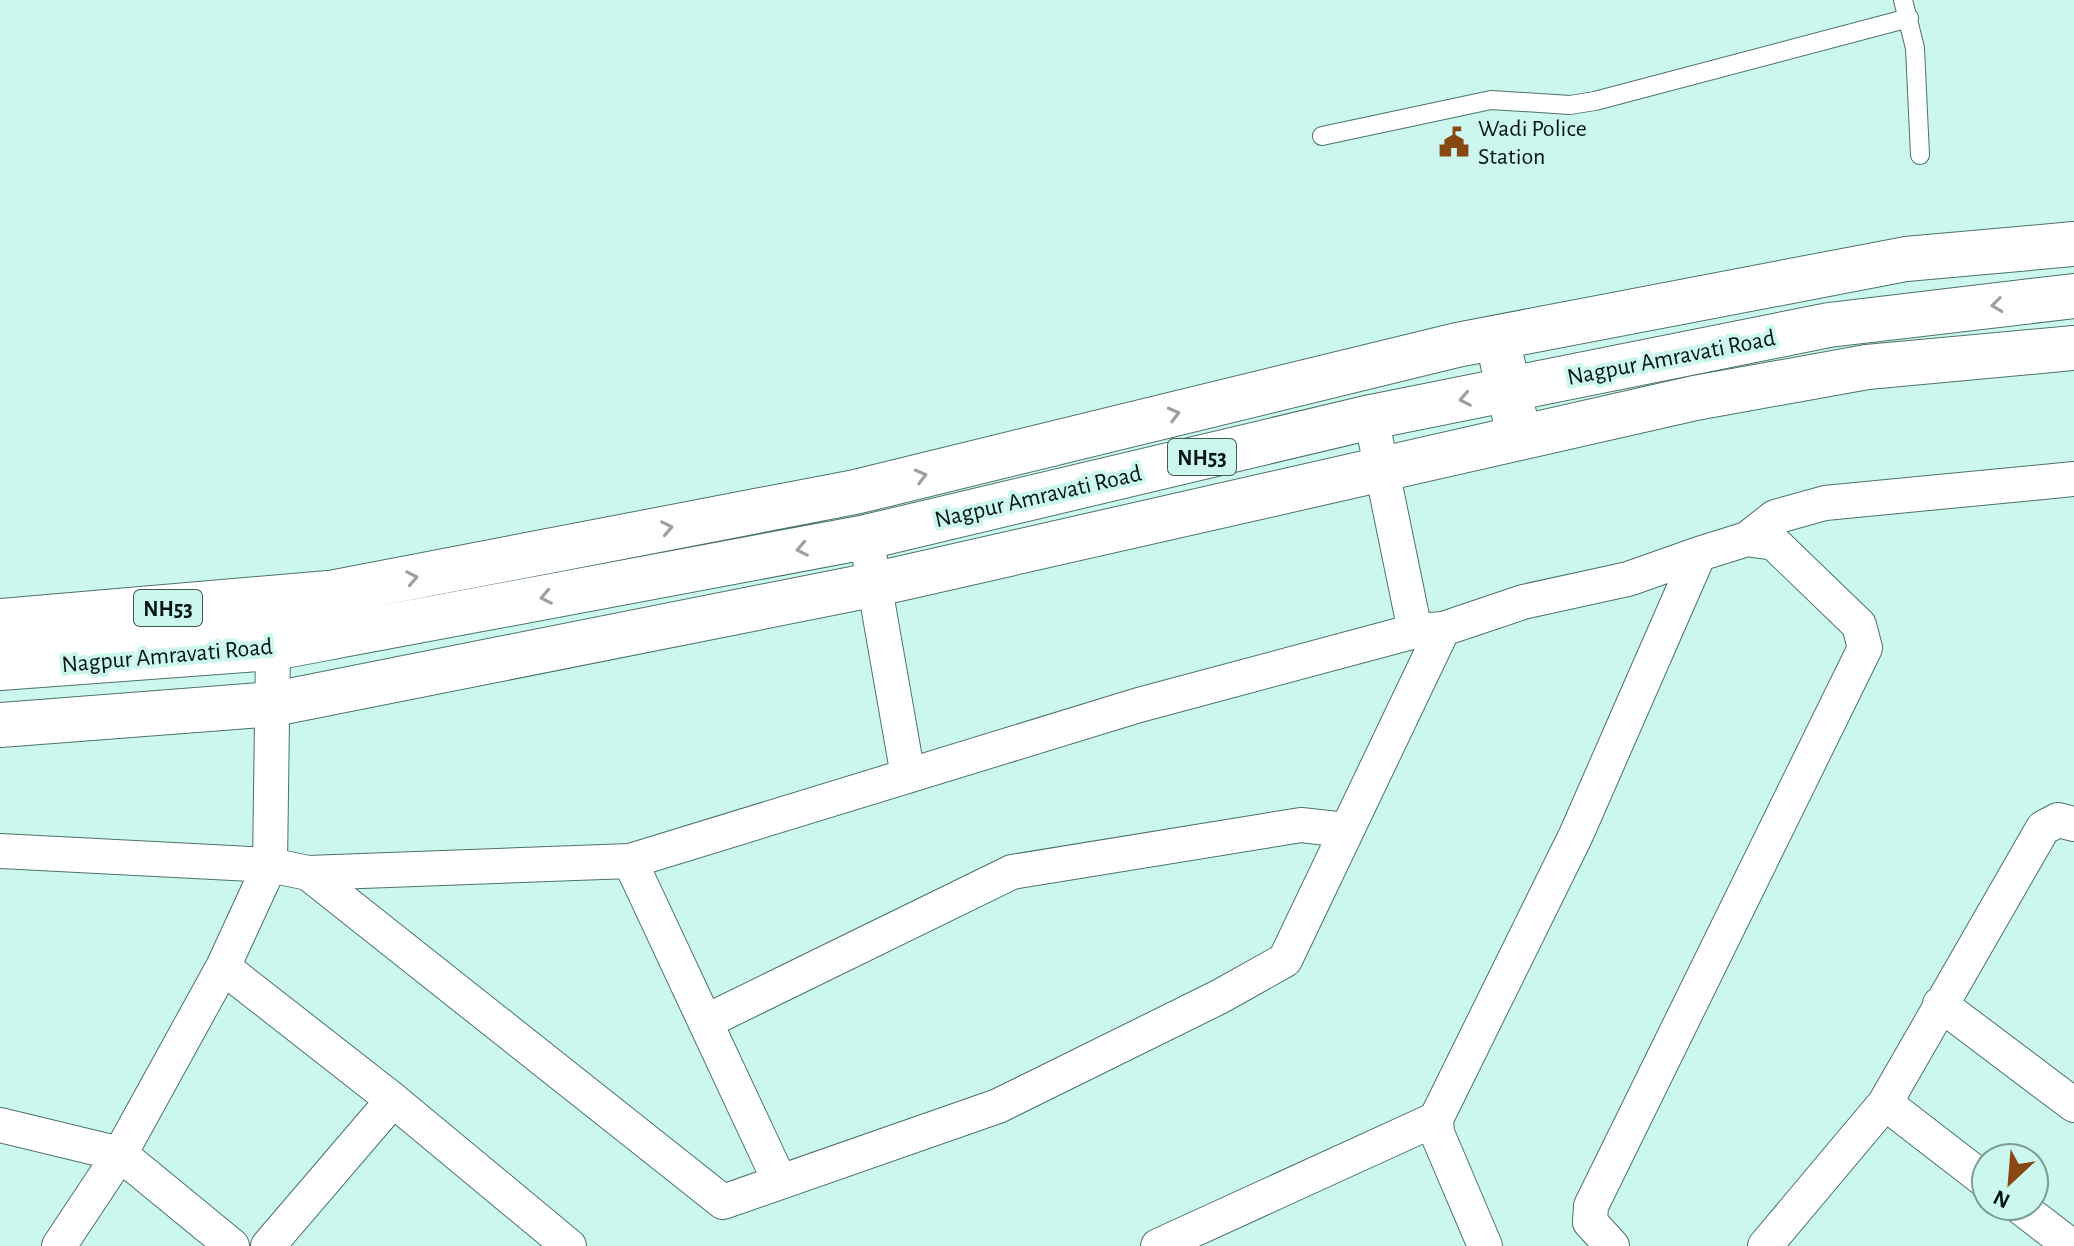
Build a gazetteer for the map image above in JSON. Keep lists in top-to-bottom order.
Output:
{
  "streets": {
    "main road": ["Nagpur Amravati Road", "NH53"]
  },
  "places": {
    "public building": ["Wadi Police Station"]
  },
  "north": "bottom left"
}
